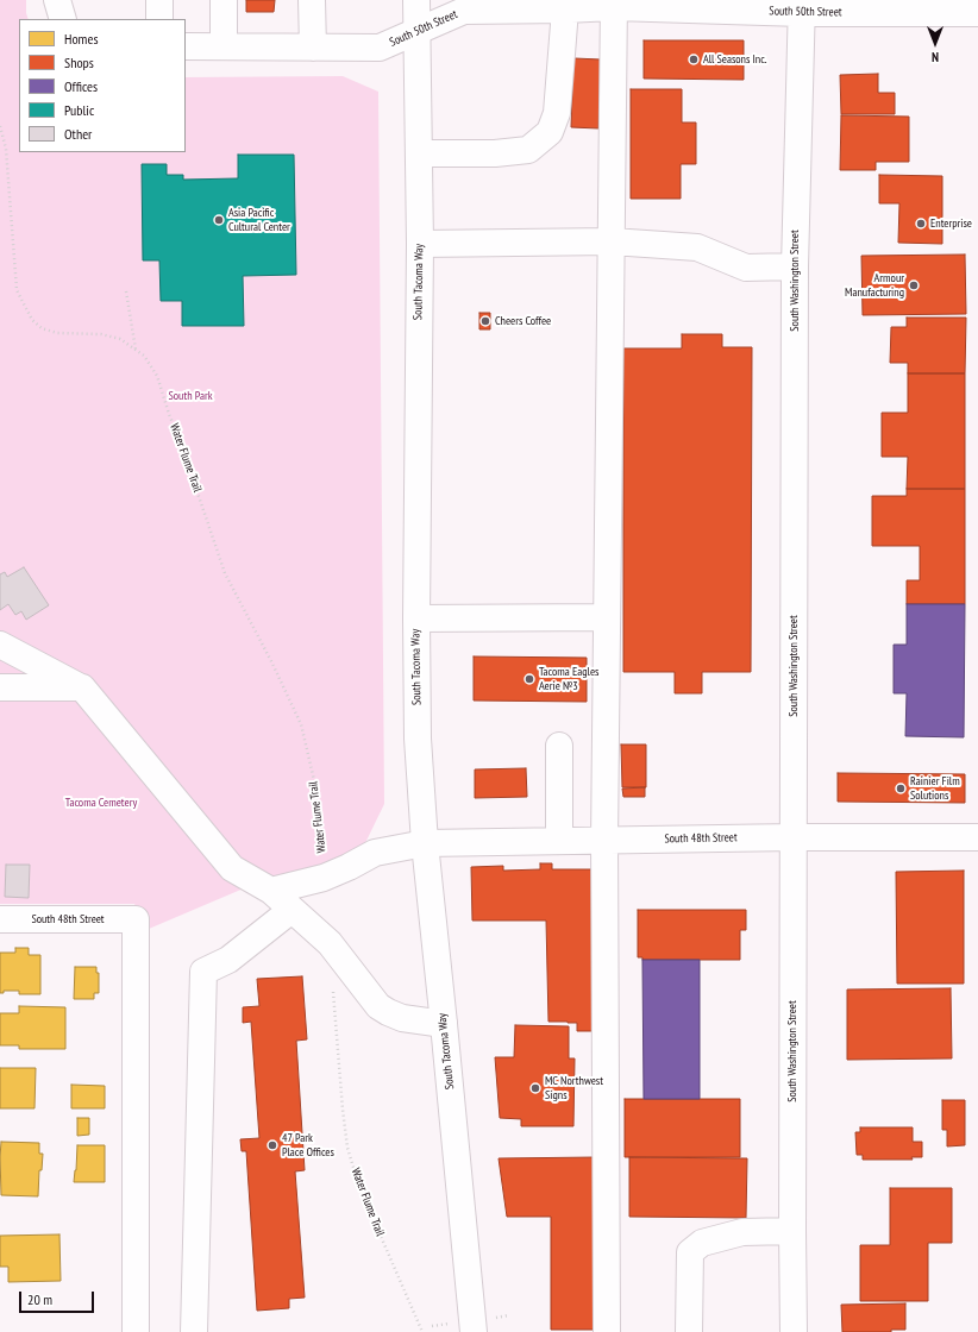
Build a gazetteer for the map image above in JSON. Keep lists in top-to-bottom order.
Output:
{
  "streets": {
    "street": [
      "South 50th Street",
      "South Washington Street",
      "South Tacoma Way",
      "South 48th Street"
    ],
    "path": ["Water Flume Trail"]
  },
  "crossings": [
    ["South 50th Street", "South Washington Street"],
    ["South 50th Street", "South Tacoma Way"],
    ["South Washington Street", "South 48th Street"],
    ["South Tacoma Way", "South 48th Street"]
  ],
  "parks": ["South Park", "Tacoma Cemetery"],
  "places": [
    "All Seasons Inc.",
    "Asia Pacific Cultural Center",
    "Enterprise",
    "Armour Manufacturing",
    "Cheers Coffee",
    "Tacoma Eagles Aerie №3",
    "Rainier Film Solutions",
    "MC Northwest Signs",
    "47 Park Place Offices"
  ],
  "legend": [
    "Homes",
    "Shops",
    "Offices",
    "Public",
    "Other"
  ],
  "scale_bar": "20 m",
  "north": "bottom"
}
